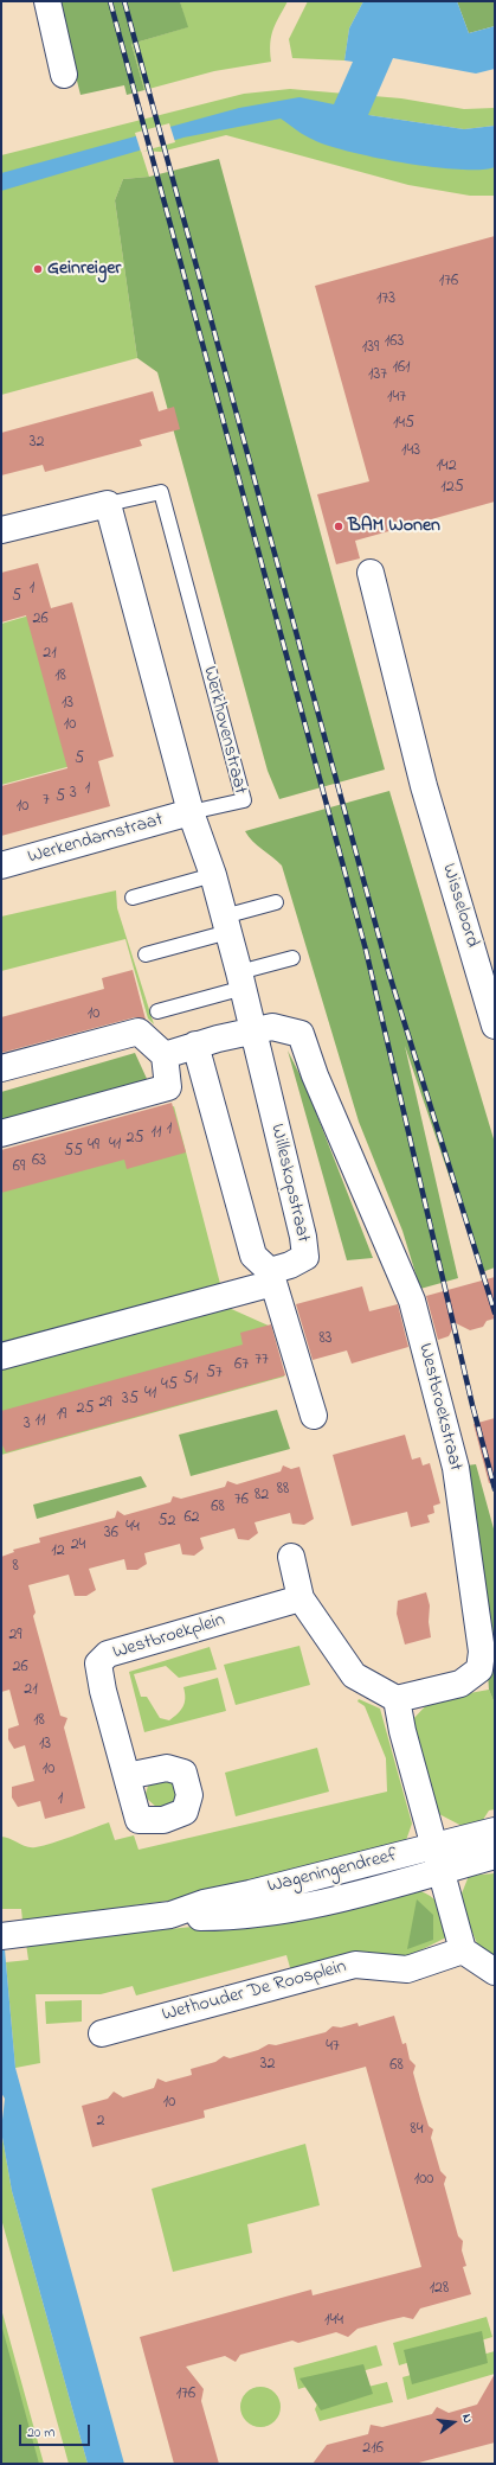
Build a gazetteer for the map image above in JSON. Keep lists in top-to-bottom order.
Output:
{
  "streets": {
    "street": [
      "Werkhovenstraat",
      "Werkendamstraat",
      "Wisseloord",
      "Willeskopstraat",
      "Westbroekstraat",
      "Westbroekplein",
      "Wageningendreef",
      "Wethouder De Roosplein"
    ]
  },
  "crossings": [
    ["Werkhovenstraat", "Werkendamstraat"],
    ["Werkhovenstraat", "Willeskopstraat"],
    ["Werkendamstraat", "Willeskopstraat"],
    ["Willeskopstraat", "Westbroekstraat"]
  ],
  "places": ["Geinreiger", "BAM Wonen"],
  "house_numbers": [
    "176",
    "173",
    "163",
    "139",
    "161",
    "137",
    "147",
    "145",
    "32",
    "143",
    "142",
    "125",
    "1",
    "5",
    "26",
    "21",
    "18",
    "13",
    "10",
    "5",
    "1",
    "3",
    "5",
    "7",
    "10",
    "10",
    "1",
    "11",
    "25",
    "41",
    "49",
    "55",
    "63",
    "69",
    "83",
    "77",
    "67",
    "57",
    "51",
    "45",
    "41",
    "35",
    "29",
    "25",
    "19",
    "11",
    "3",
    "88",
    "82",
    "76",
    "68",
    "62",
    "52",
    "44",
    "36",
    "24",
    "12",
    "8",
    "29",
    "26",
    "21",
    "18",
    "13",
    "10",
    "1",
    "47",
    "32",
    "68",
    "10",
    "2",
    "84",
    "100",
    "128",
    "144",
    "176",
    "216"
  ],
  "scale_bar": "20 m",
  "north": "right"
}
